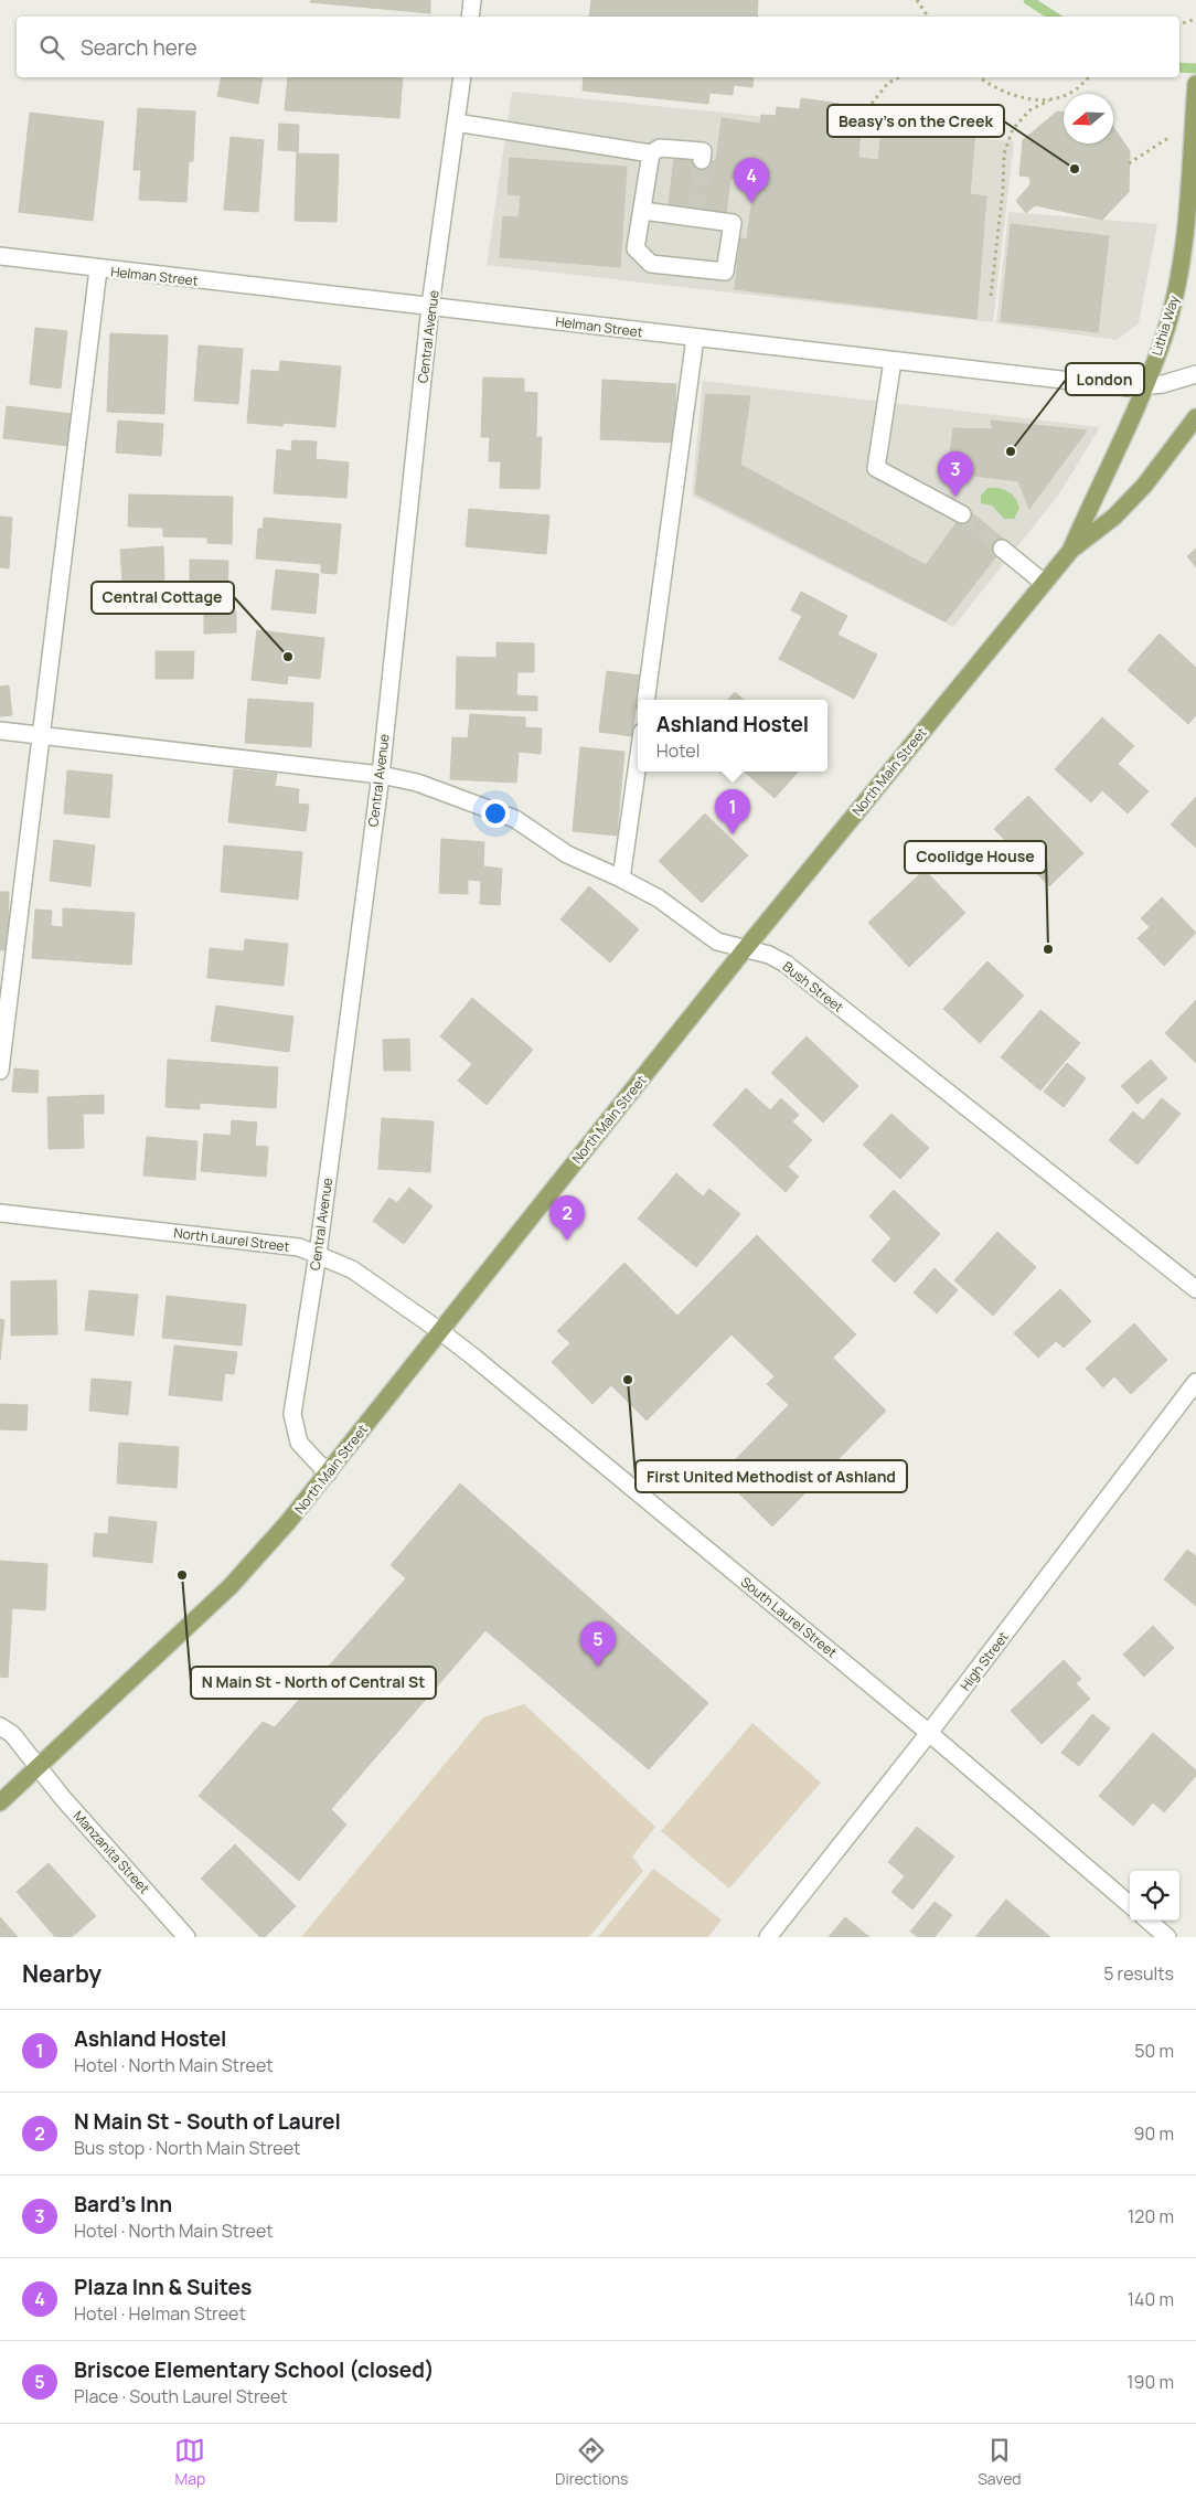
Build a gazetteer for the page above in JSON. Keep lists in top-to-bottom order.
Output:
{
  "streets": {
    "main road": ["Lithia Way", "North Main Street"],
    "street": [
      "Helman Street",
      "Central Avenue",
      "Bush Street",
      "North Laurel Street",
      "South Laurel Street",
      "High Street",
      "Manzanita Street"
    ]
  },
  "crossings": [
    ["Helman Street", "Lithia Way"],
    ["Helman Street", "Central Avenue"],
    ["Lithia Way", "North Main Street"],
    ["Central Avenue", "North Main Street"],
    ["Central Avenue", "Bush Street"],
    ["Central Avenue", "North Laurel Street"],
    ["North Main Street", "Bush Street"],
    ["North Main Street", "North Laurel Street"],
    ["North Main Street", "South Laurel Street"],
    ["North Main Street", "Manzanita Street"],
    ["North Laurel Street", "South Laurel Street"],
    ["South Laurel Street", "High Street"]
  ],
  "places": [
    "Beasy's on the Creek",
    "London",
    "Central Cottage",
    "Coolidge House",
    "First United Methodist of Ashland",
    "N Main St - North of Central St"
  ],
  "north": "left",
  "page": {
    "search": "Search here",
    "pins": [
      "4",
      "3",
      "1",
      "2",
      "5"
    ],
    "popup": ["Ashland Hostel", "Hotel"],
    "heading": ["Nearby", "5 results"],
    "list": [
      {
        "mark": "1",
        "name": "Ashland Hostel",
        "note": "Hotel · North Main Street",
        "value": "50 m"
      },
      {
        "mark": "2",
        "name": "N Main St - South of Laurel",
        "note": "Bus stop · North Main Street",
        "value": "90 m"
      },
      {
        "mark": "3",
        "name": "Bard's Inn",
        "note": "Hotel · North Main Street",
        "value": "120 m"
      },
      {
        "mark": "4",
        "name": "Plaza Inn & Suites",
        "note": "Hotel · Helman Street",
        "value": "140 m"
      },
      {
        "mark": "5",
        "name": "Briscoe Elementary School (closed)",
        "note": "Place · South Laurel Street",
        "value": "190 m"
      }
    ],
    "nav": ["Map", "Directions", "Saved"]
  }
}
